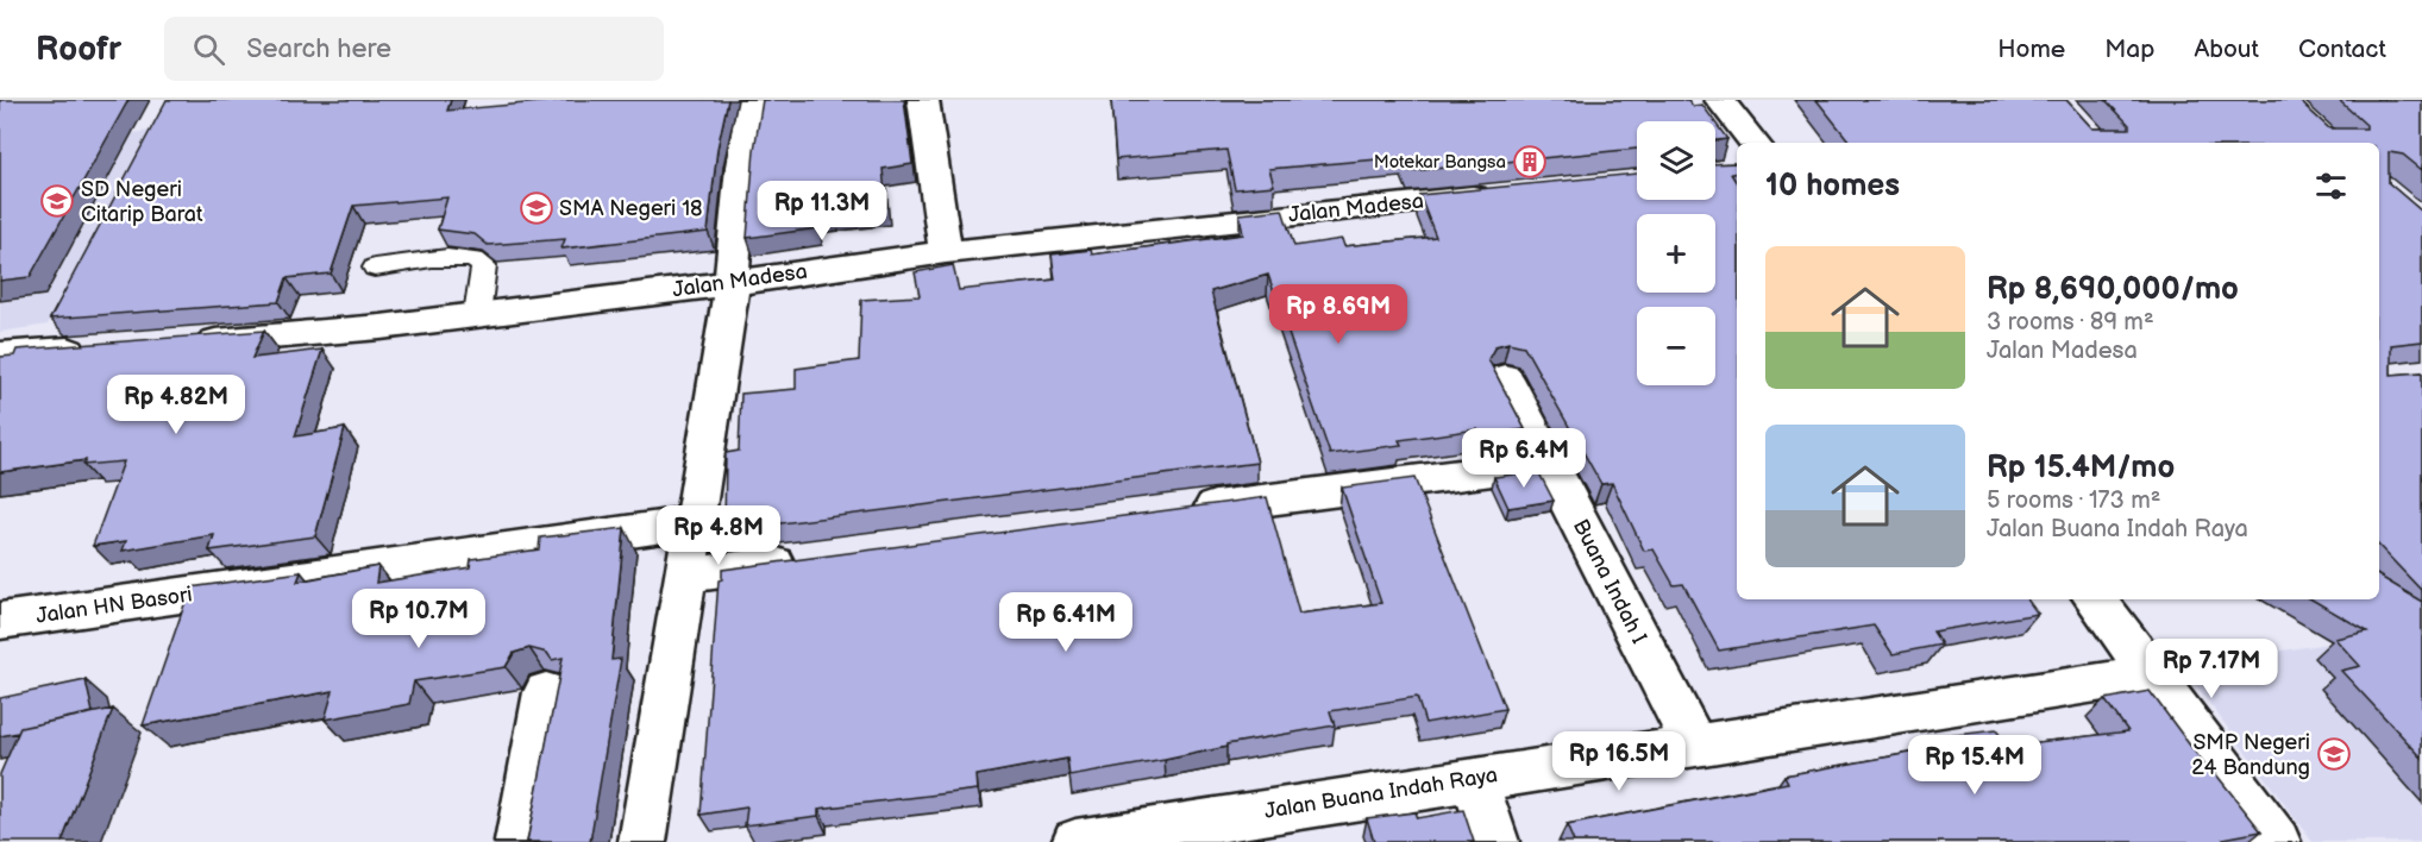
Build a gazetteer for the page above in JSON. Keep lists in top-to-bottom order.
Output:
{
  "streets": {
    "street": [
      "Jalan Madesa",
      "Buana Indah I",
      "Jalan HN Basori",
      "Jalan Buana Indah Raya"
    ]
  },
  "crossings": [
    ["Buana Indah I", "Jalan Buana Indah Raya"]
  ],
  "places": {
    "building": ["Motekar Bangsa"],
    "school or university": ["SD Negeri Citarip Barat", "SMA Negeri 18", "SMP Negeri 24 Bandung"]
  },
  "page": {
    "header": "Roofr",
    "search": "Search here",
    "nav": [
      "Home",
      "Map",
      "About",
      "Contact"
    ],
    "map_buttons": ["+", "−"],
    "heading": "10 homes",
    "price": [
      "Rp 11.3M",
      "Rp 8.69M",
      "Rp 4.82M",
      "Rp 6.4M",
      "Rp 4.8M",
      "Rp 10.7M",
      "Rp 6.41M",
      "Rp 7.17M",
      "Rp 16.5M",
      "Rp 15.4M"
    ],
    "list": [
      {
        "name": "Rp 8,690,000/mo",
        "note": "3 rooms · 89 m² · Jalan Madesa"
      },
      {
        "name": "Rp 15.4M/mo",
        "note": "5 rooms · 173 m² · Jalan Buana Indah Raya"
      }
    ]
  }
}
